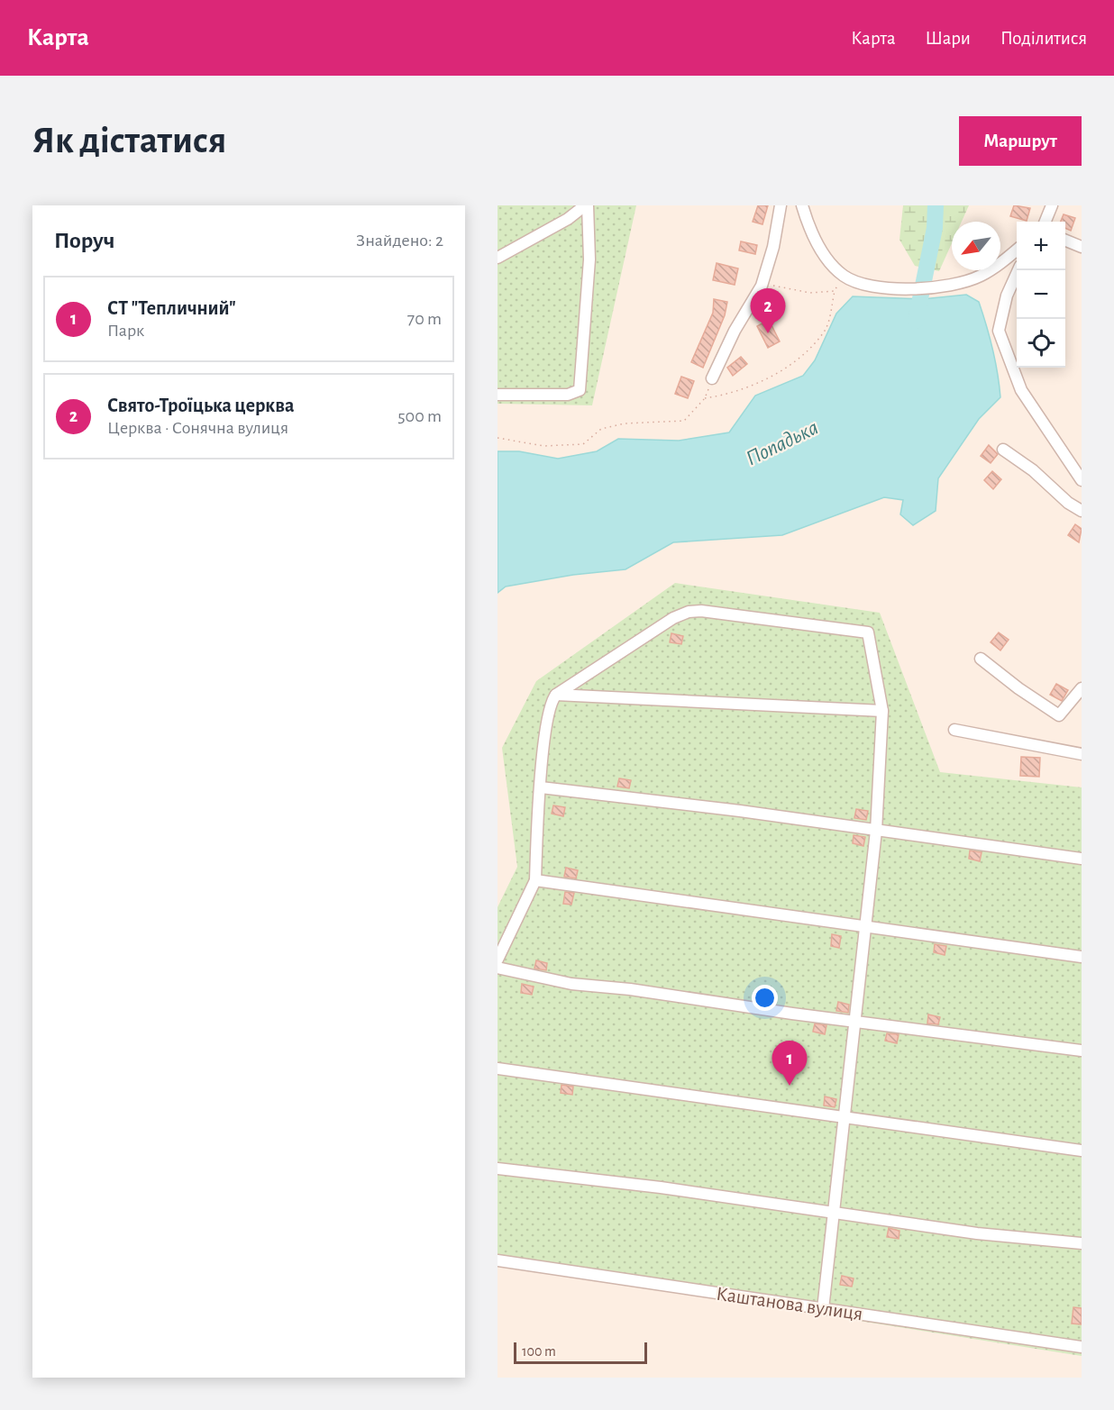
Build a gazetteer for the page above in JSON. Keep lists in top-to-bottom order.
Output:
{
  "streets": {
    "street": ["Каштанова вулиця"]
  },
  "water": ["Попадька"],
  "scale_bar": "100 m",
  "north": "bottom left",
  "page": {
    "header": "Карта",
    "nav": ["Карта", "Шари", "Поділитися"],
    "buttons": "Маршрут",
    "title": "Як дістатися",
    "heading": ["Поруч", "Знайдено: 2"],
    "map_buttons": ["+", "−"],
    "list": [
      {
        "mark": "1",
        "name": "СТ \"Тепличний\"",
        "note": "Парк",
        "value": "70 m"
      },
      {
        "mark": "2",
        "name": "Свято-Троїцька церква",
        "note": "Церква · Сонячна вулиця",
        "value": "500 m"
      }
    ],
    "pins": ["2", "1"],
    "scale": "100 m"
  }
}
